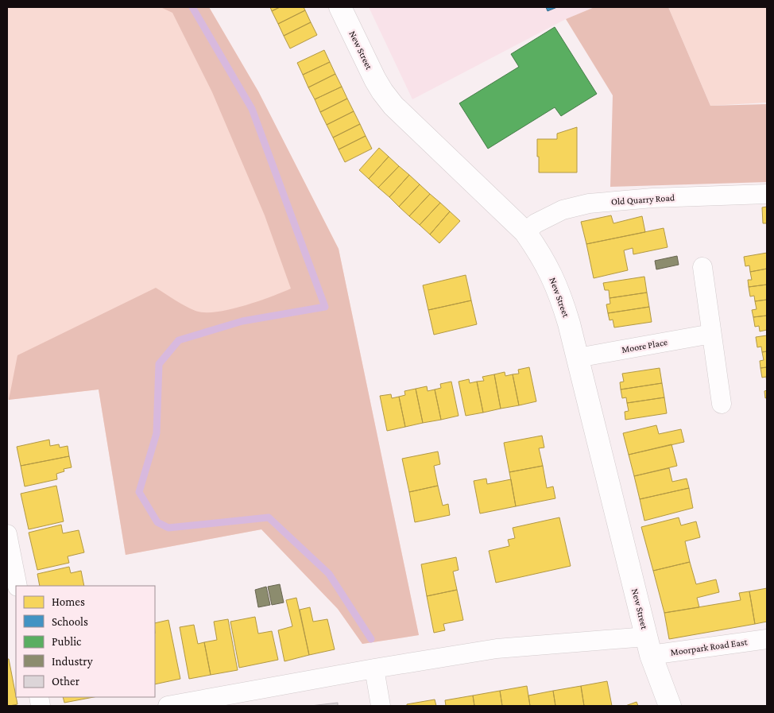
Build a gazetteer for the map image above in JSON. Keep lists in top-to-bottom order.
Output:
{
  "streets": {
    "street": [
      "New Street",
      "Old Quarry Road",
      "Moore Place",
      "Moorpark Road East"
    ]
  },
  "crossings": [
    ["New Street", "Old Quarry Road"],
    ["New Street", "Moore Place"],
    ["New Street", "Moorpark Road East"]
  ],
  "legend": [
    "Homes",
    "Schools",
    "Public",
    "Industry",
    "Other"
  ]
}
